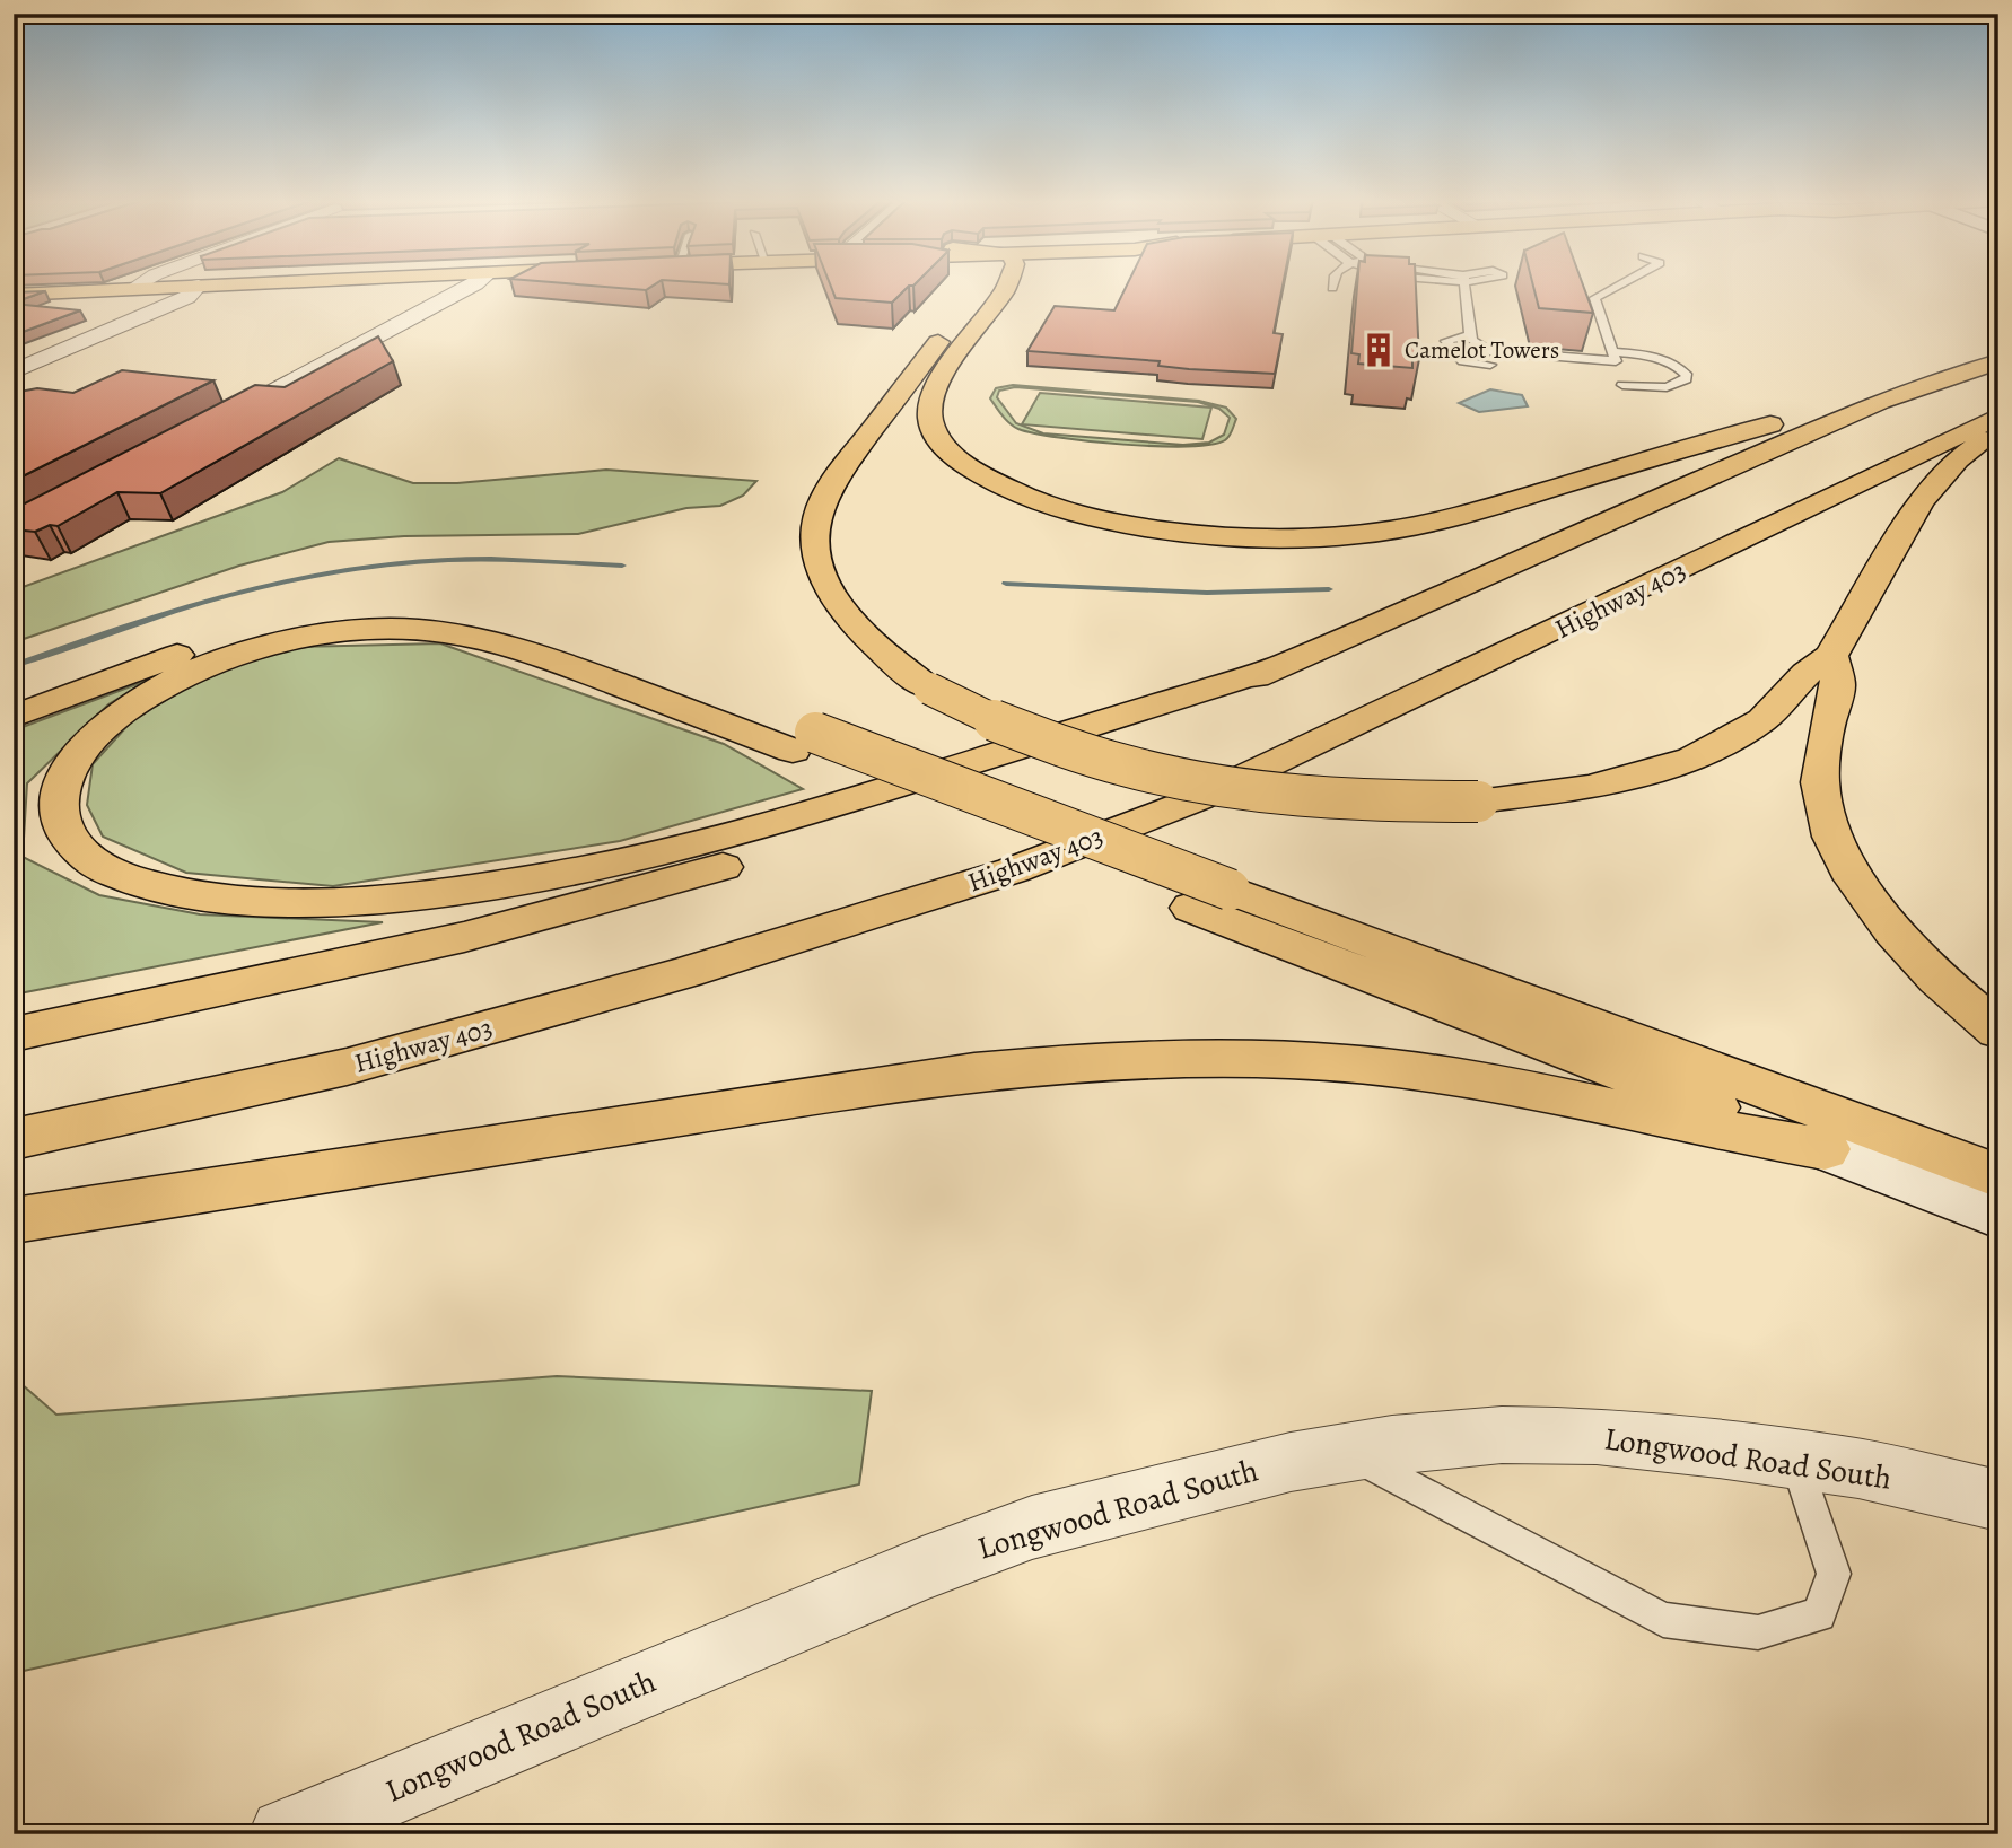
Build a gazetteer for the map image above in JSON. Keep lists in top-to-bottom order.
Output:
{
  "streets": {
    "main road": ["Highway 403"],
    "street": ["Longwood Road South"]
  },
  "places": {
    "building": ["Camelot Towers"]
  }
}
